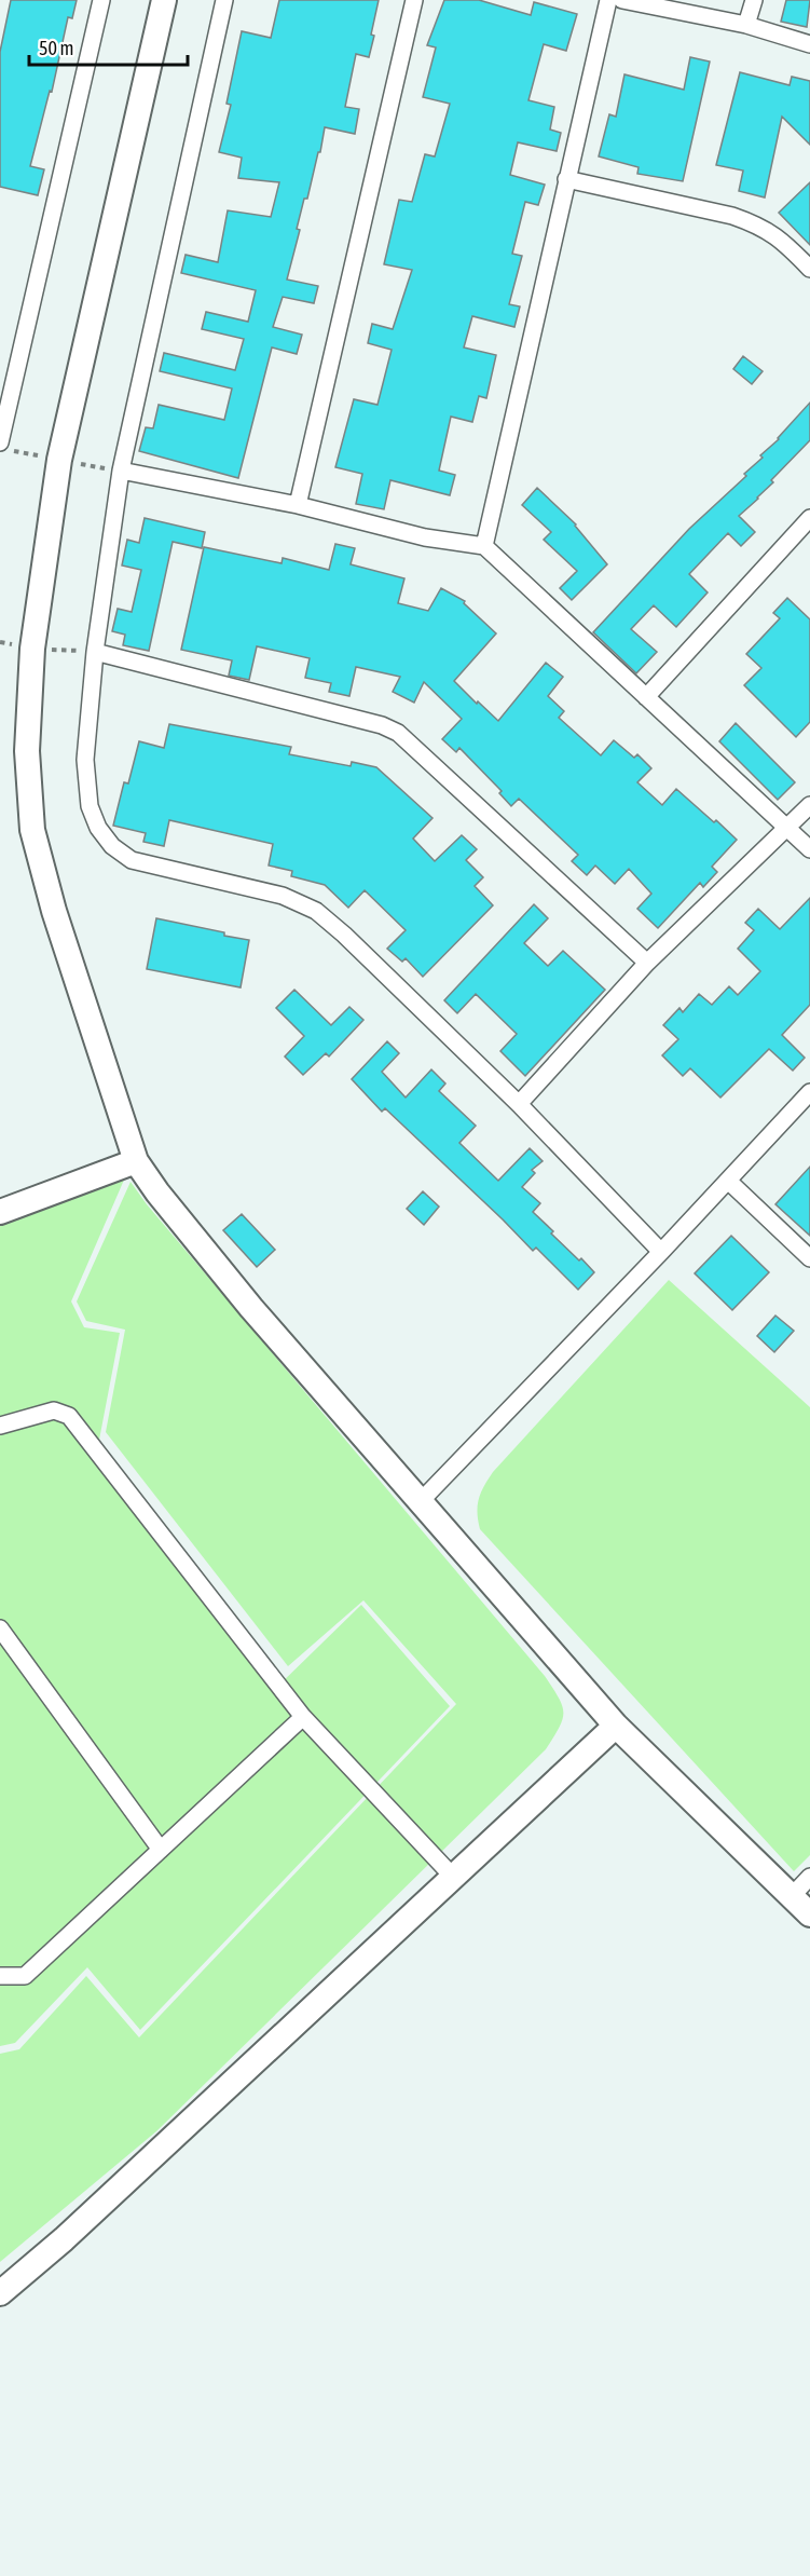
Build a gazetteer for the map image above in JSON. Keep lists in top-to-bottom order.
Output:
{
  "scale_bar": "50 m"
}
